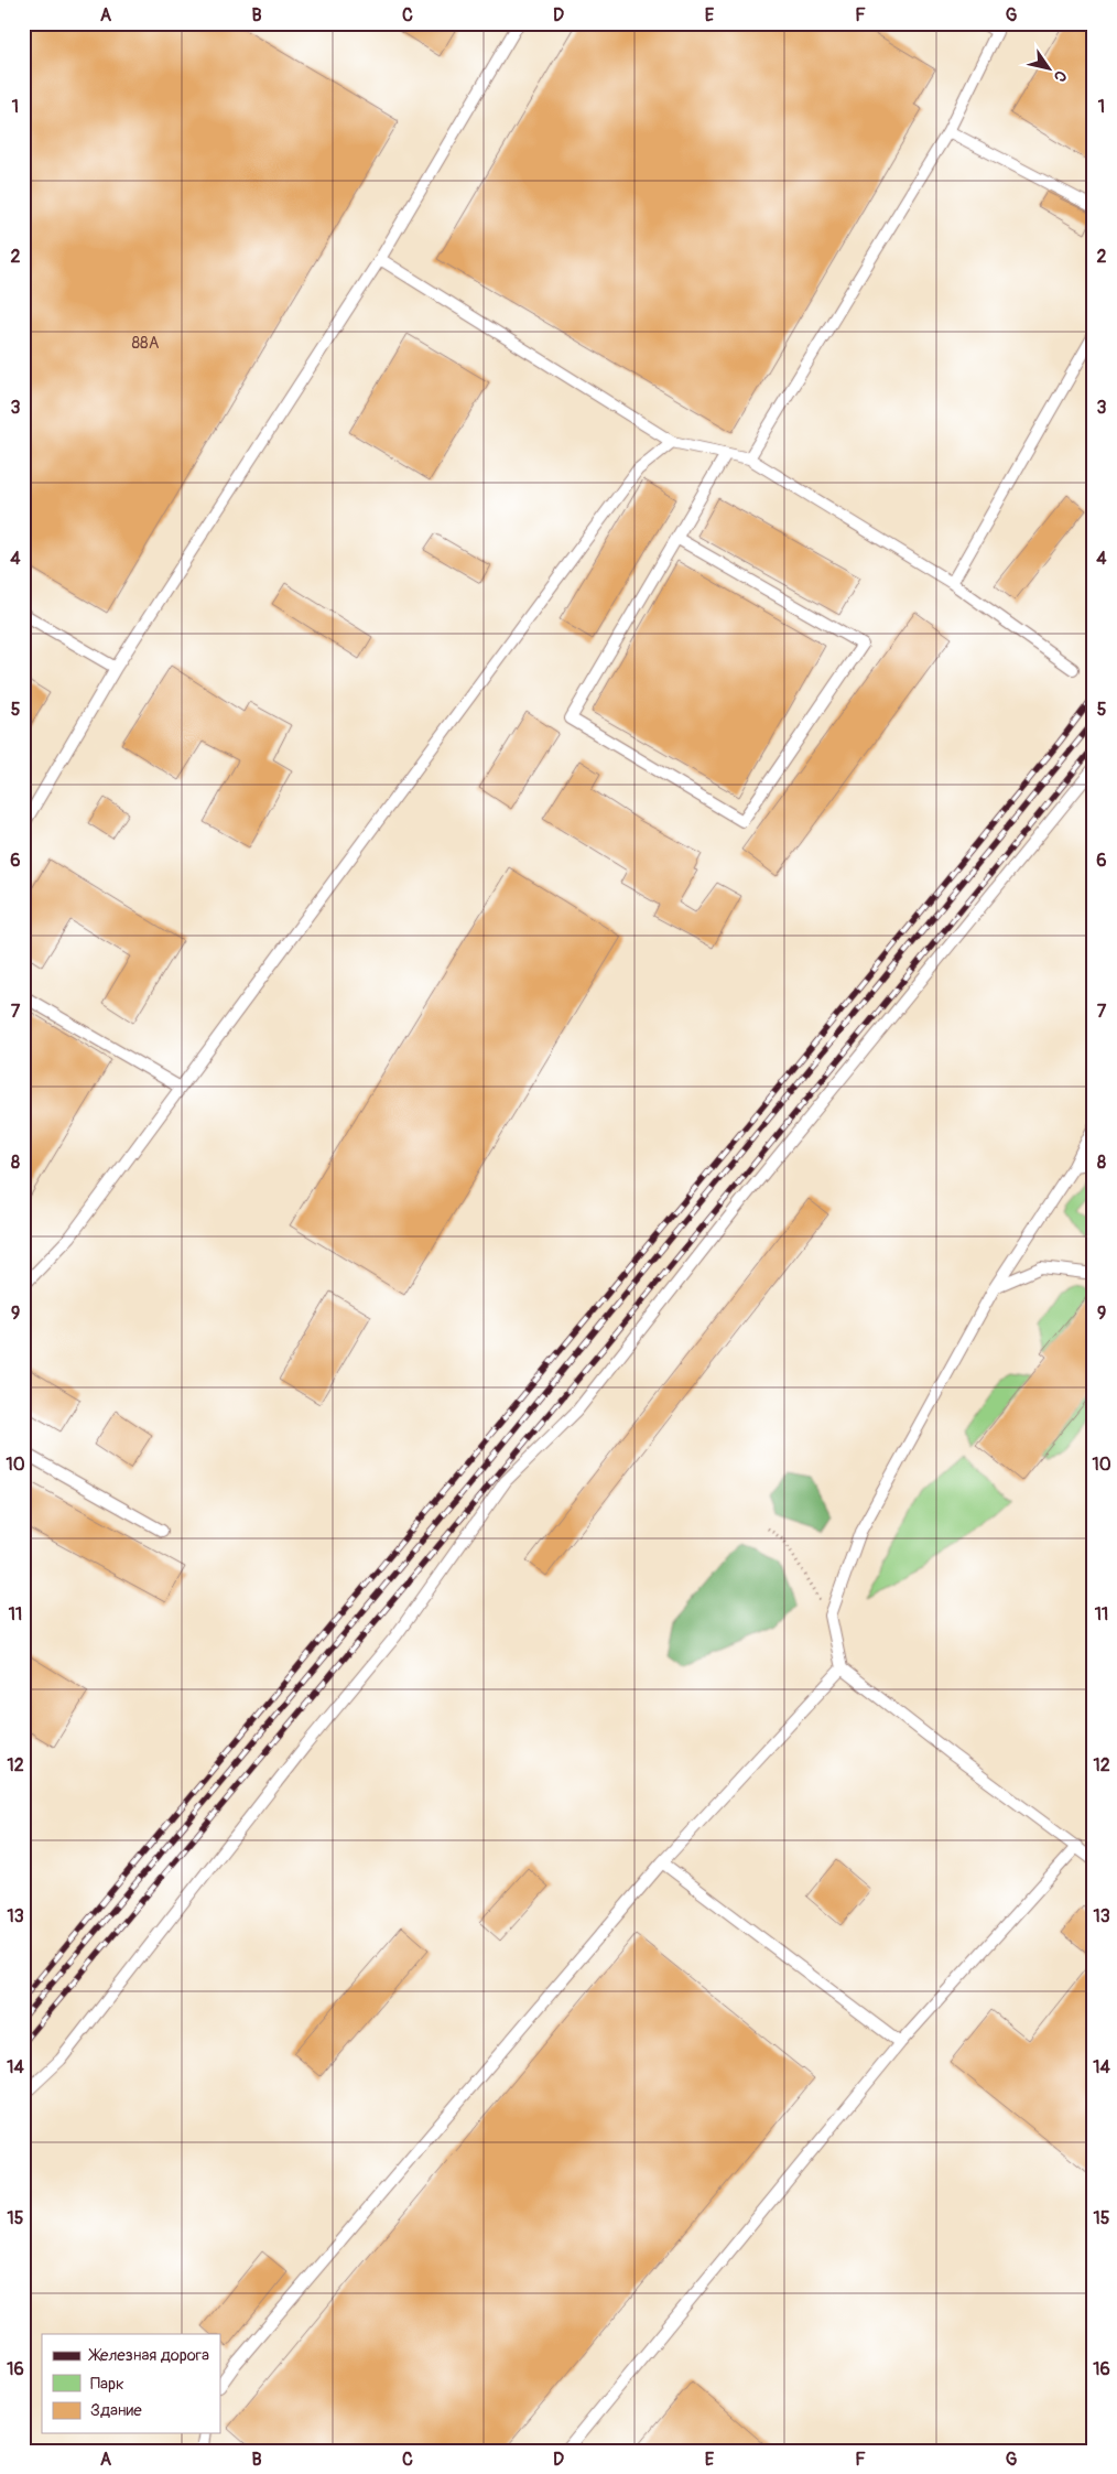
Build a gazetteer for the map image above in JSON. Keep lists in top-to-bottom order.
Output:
{
  "house_numbers": ["88А"],
  "legend": ["Железная дорога", "Парк", "Здание"],
  "north": "bottom right",
  "grid": {
    "columns": [
      "A",
      "B",
      "C",
      "D",
      "E",
      "F",
      "G"
    ],
    "rows": [
      "1",
      "2",
      "3",
      "4",
      "5",
      "6",
      "7",
      "8",
      "9",
      "10",
      "11",
      "12",
      "13",
      "14",
      "15",
      "16"
    ]
  }
}
